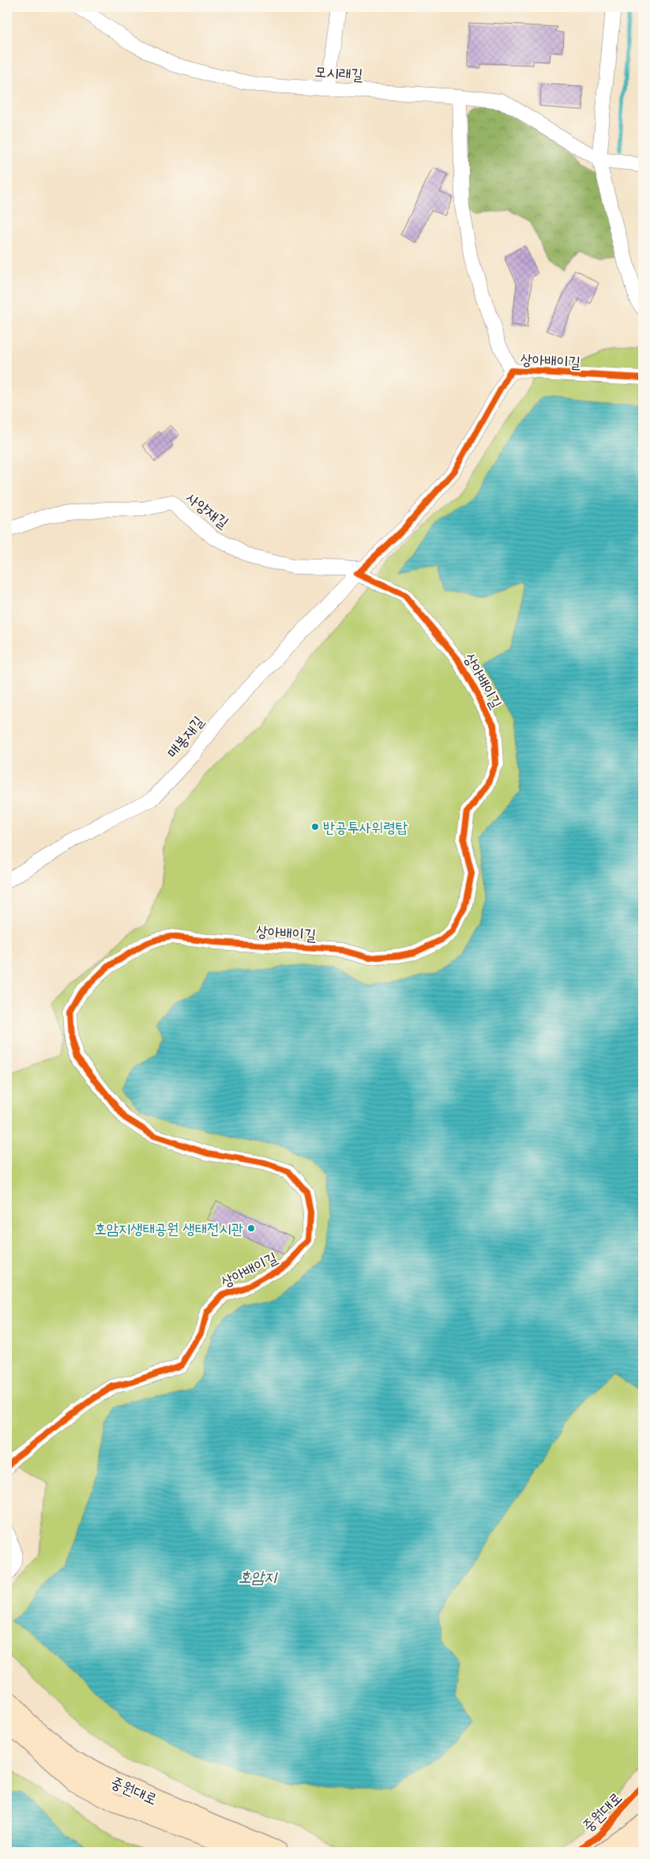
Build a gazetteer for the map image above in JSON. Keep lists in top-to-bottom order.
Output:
{
  "streets": {
    "main road": ["중원대로"],
    "street": [
      "모시래길",
      "상아배이길",
      "사양재길",
      "매봉재길"
    ]
  },
  "crossings": [
    ["모시래길", "상아배이길"],
    ["상아배이길", "사양재길"],
    ["상아배이길", "매봉재길"],
    ["사양재길", "매봉재길"]
  ],
  "water": ["호암지"],
  "places": ["반공투사위령탑", "호암지생태공원 생태전시관"]
}
